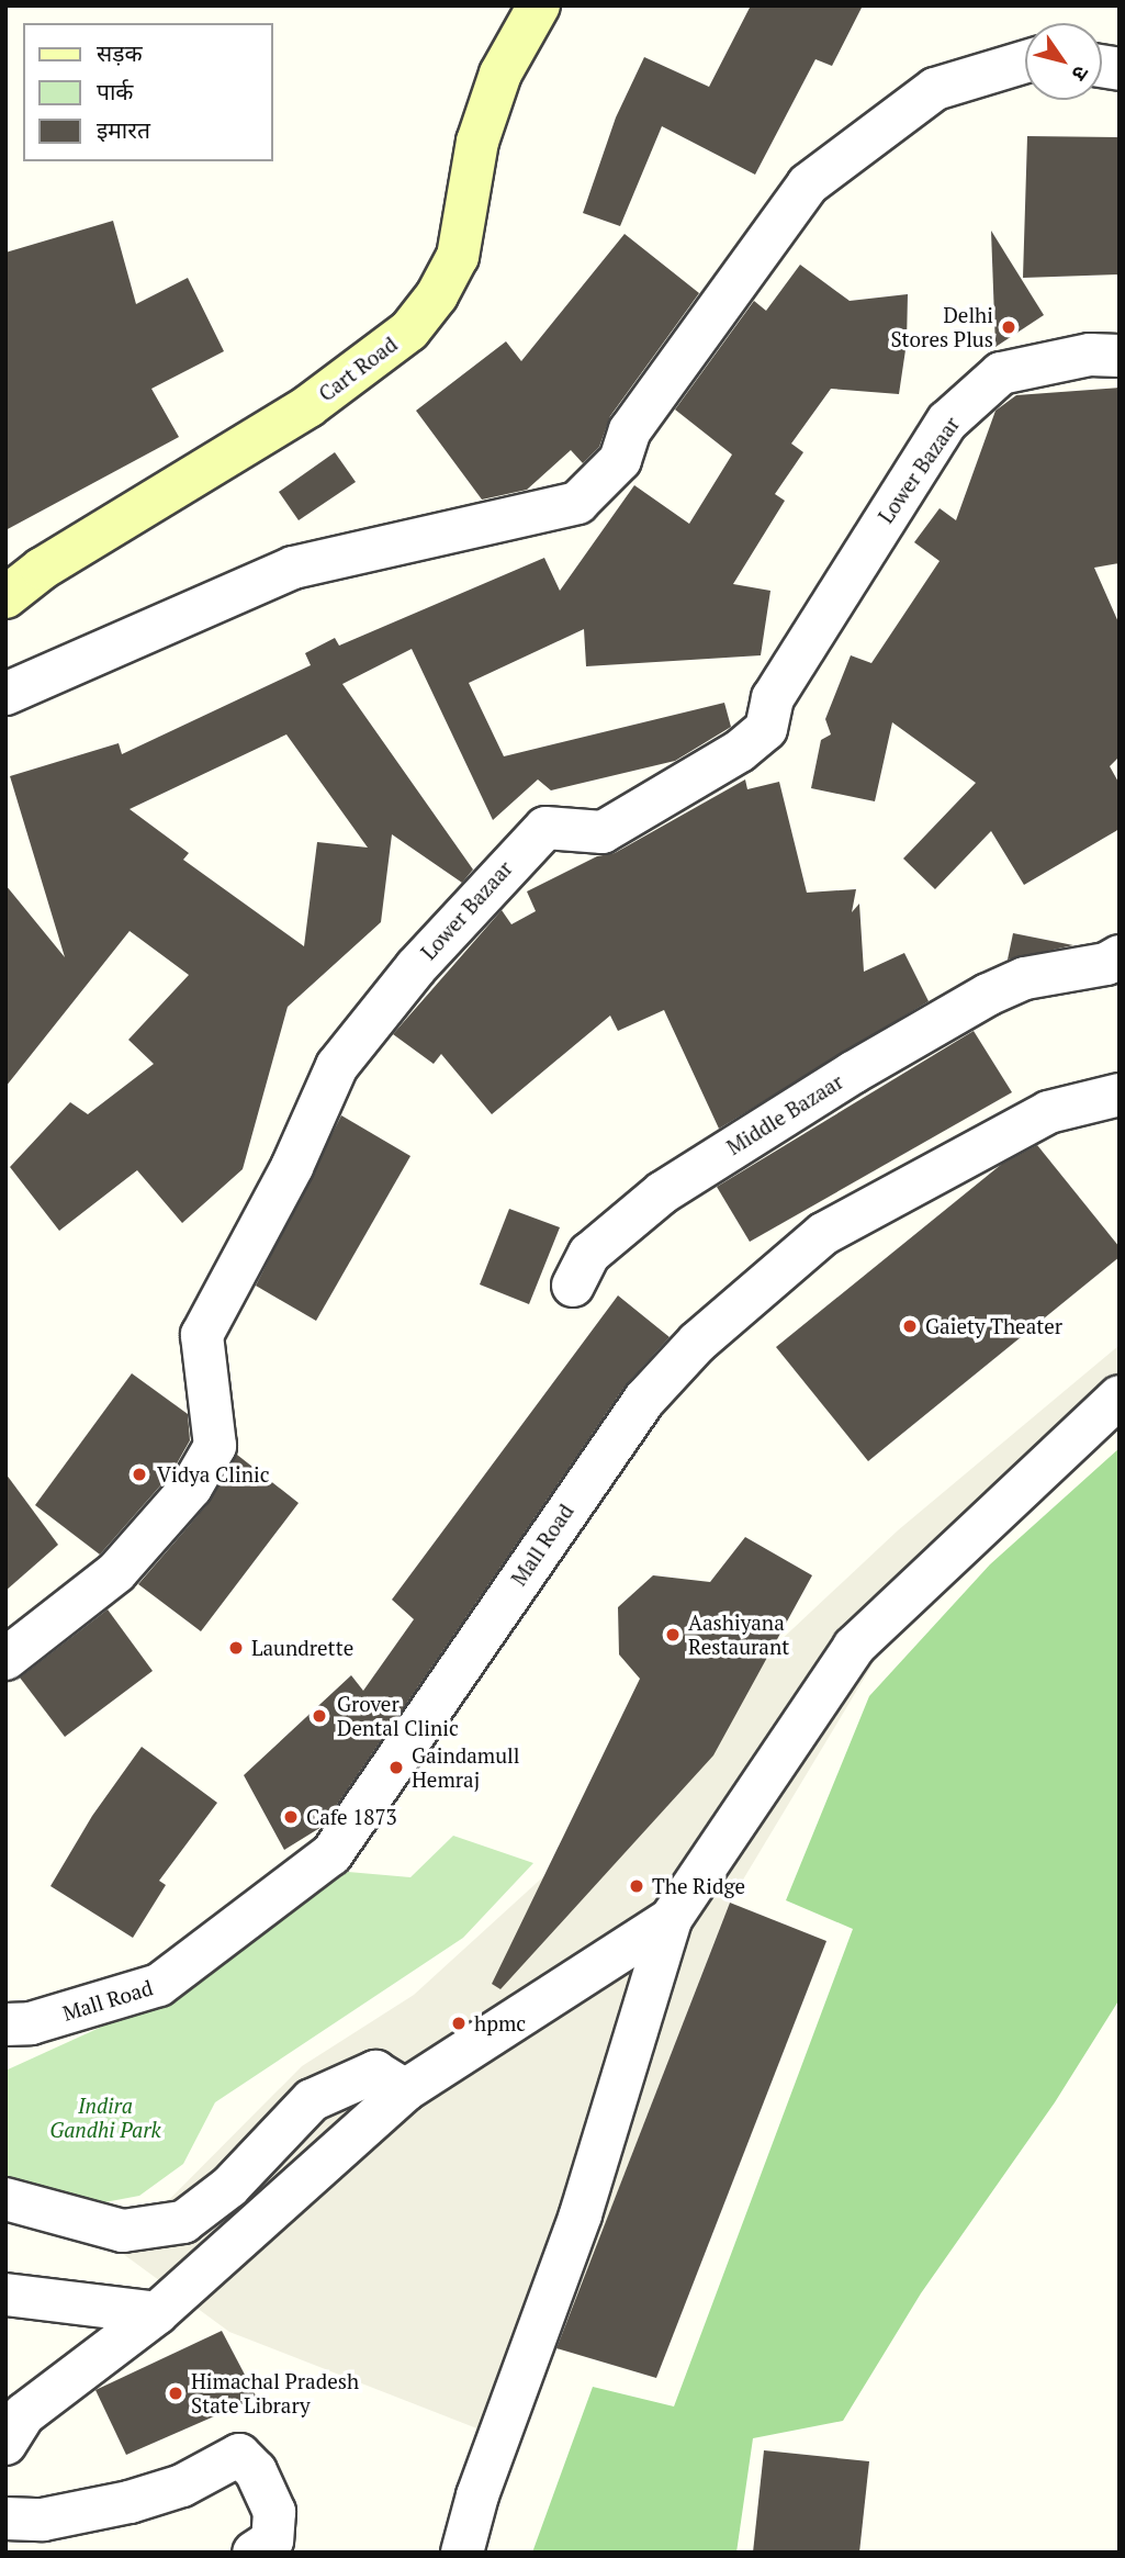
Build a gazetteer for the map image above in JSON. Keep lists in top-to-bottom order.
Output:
{
  "streets": {
    "main road": ["Cart Road"],
    "street": ["Lower Bazaar", "Middle Bazaar", "Mall Road"]
  },
  "parks": ["Indira Gandhi Park"],
  "places": [
    "Delhi Stores Plus",
    "Gaiety Theater",
    "Vidya Clinic",
    "Aashiyana Restaurant",
    "Laundrette",
    "Grover Dental Clinic",
    "Gaindamull Hemraj",
    "Cafe 1873",
    "The Ridge",
    "hpmc",
    "Himachal Pradesh State Library"
  ],
  "legend": ["सड़क", "पार्क", "इमारत"],
  "north": "bottom right"
}
